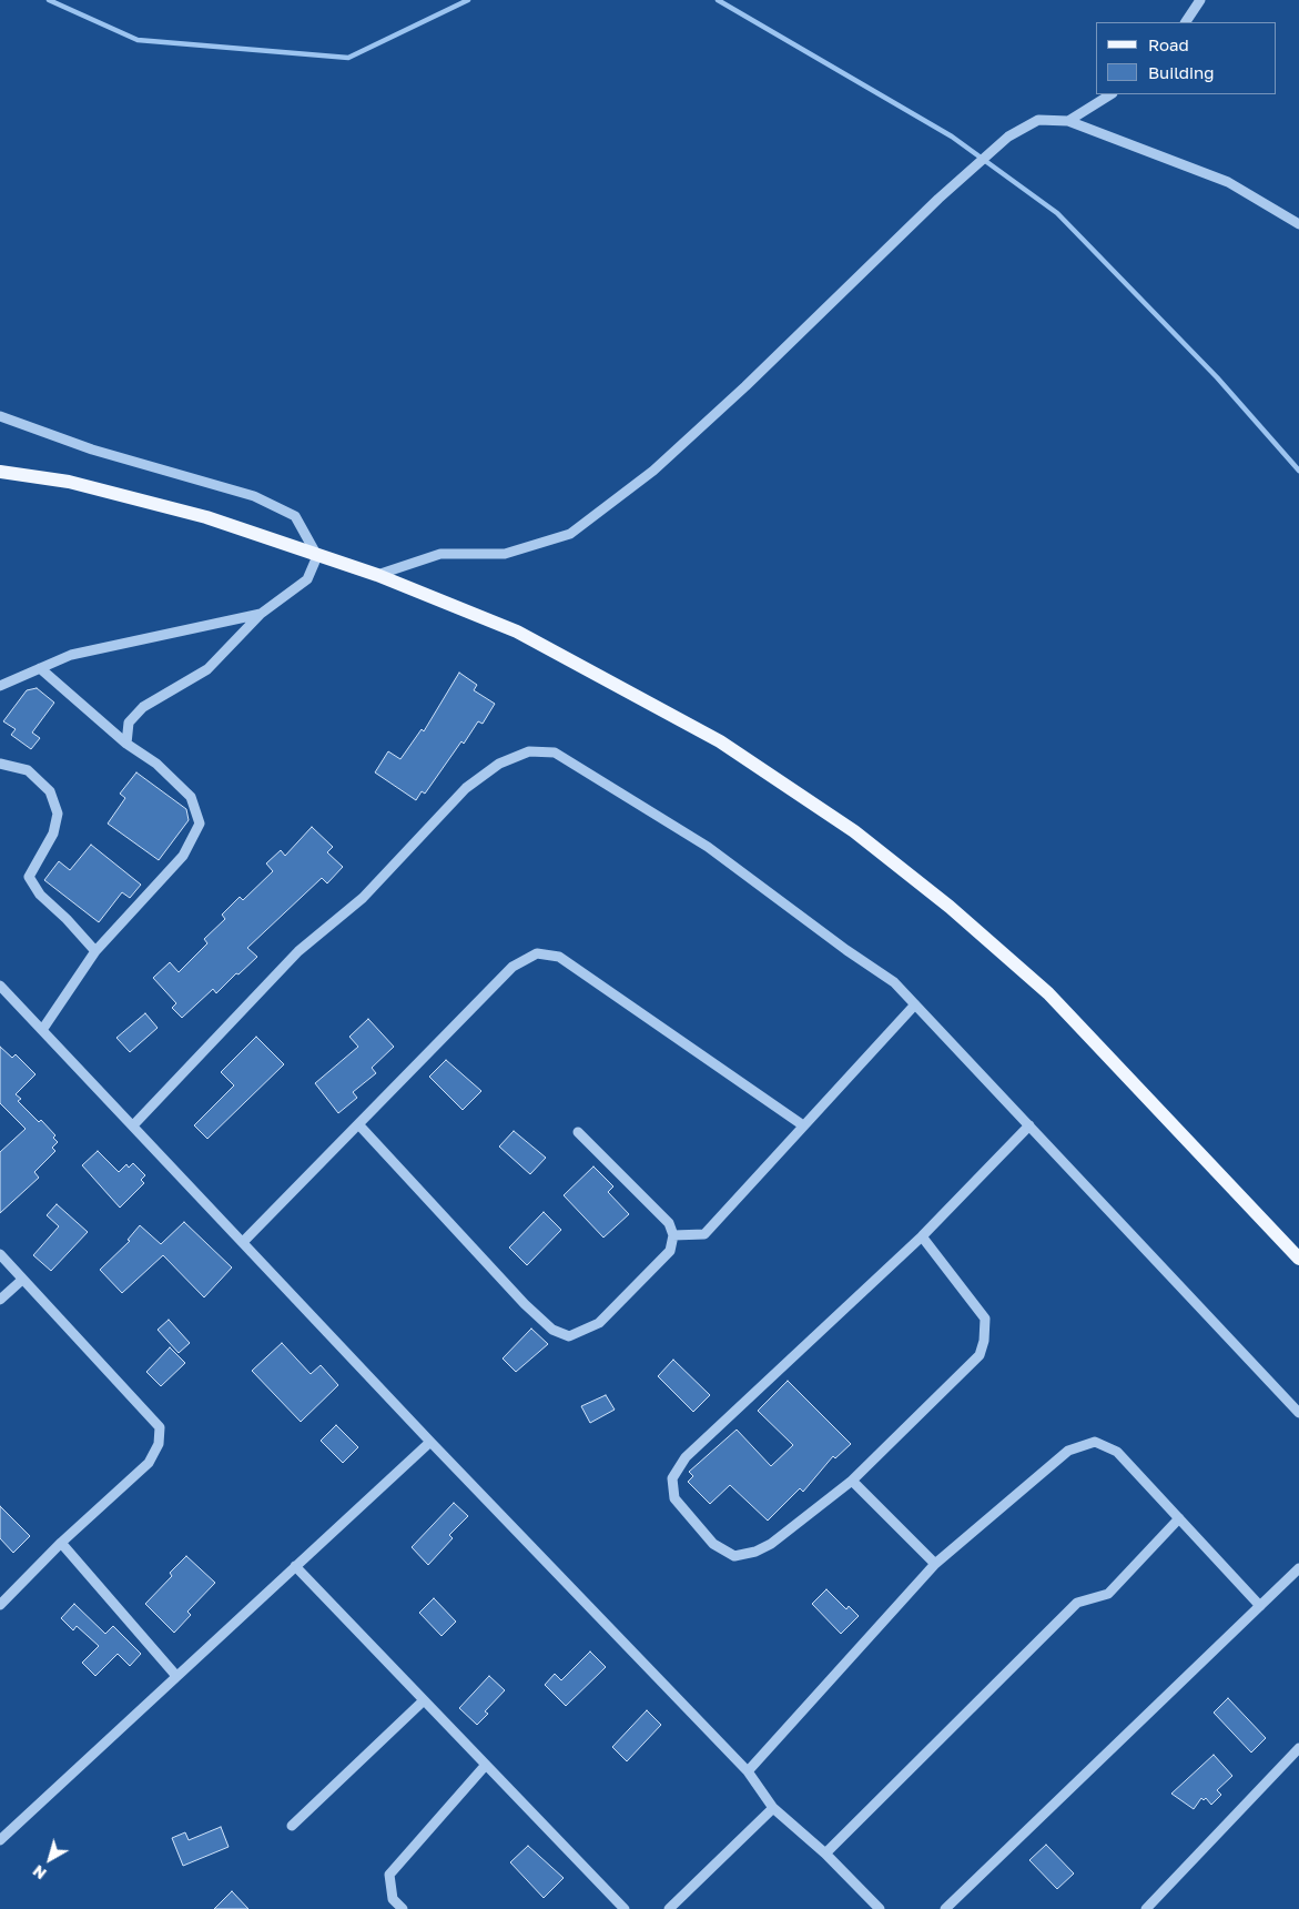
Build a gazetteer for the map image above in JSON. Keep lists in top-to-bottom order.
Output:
{
  "legend": ["Road", "Building"],
  "north": "bottom left"
}
